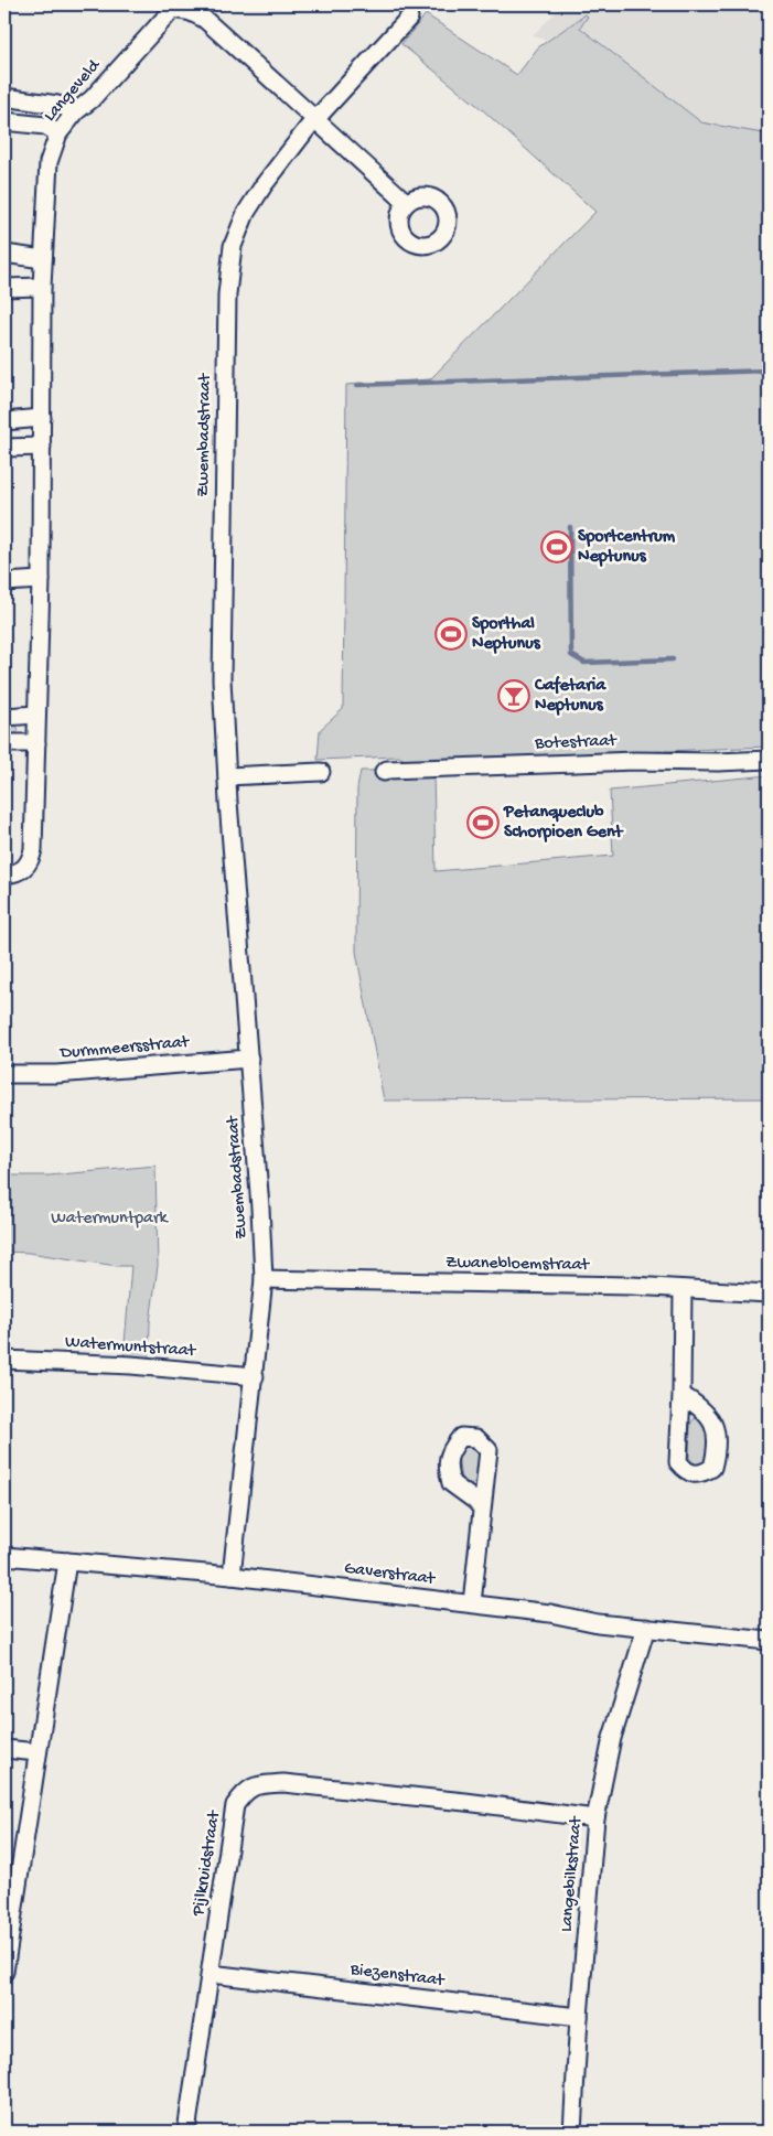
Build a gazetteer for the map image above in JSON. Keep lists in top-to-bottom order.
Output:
{
  "streets": {
    "street": [
      "Langeveld",
      "Zwembadstraat",
      "Botestraat",
      "Durmmeersstraat",
      "Zwanebloemstraat",
      "Watermuntstraat",
      "Gaverstraat",
      "Pijlkruidstraat",
      "Langebilkstraat",
      "Biezenstraat"
    ]
  },
  "crossings": [
    ["Zwembadstraat", "Durmmeersstraat"],
    ["Zwembadstraat", "Zwanebloemstraat"],
    ["Zwembadstraat", "Watermuntstraat"],
    ["Zwembadstraat", "Gaverstraat"],
    ["Gaverstraat", "Langebilkstraat"],
    ["Pijlkruidstraat", "Langebilkstraat"],
    ["Pijlkruidstraat", "Biezenstraat"],
    ["Langebilkstraat", "Biezenstraat"]
  ],
  "parks": ["Watermuntpark"],
  "places": {
    "sports": ["Sportcentrum Neptunus", "Sporthal Neptunus", "Petanqueclub Schorpioen Gent"],
    "bar": ["Cafetaria Neptunus"]
  }
}
